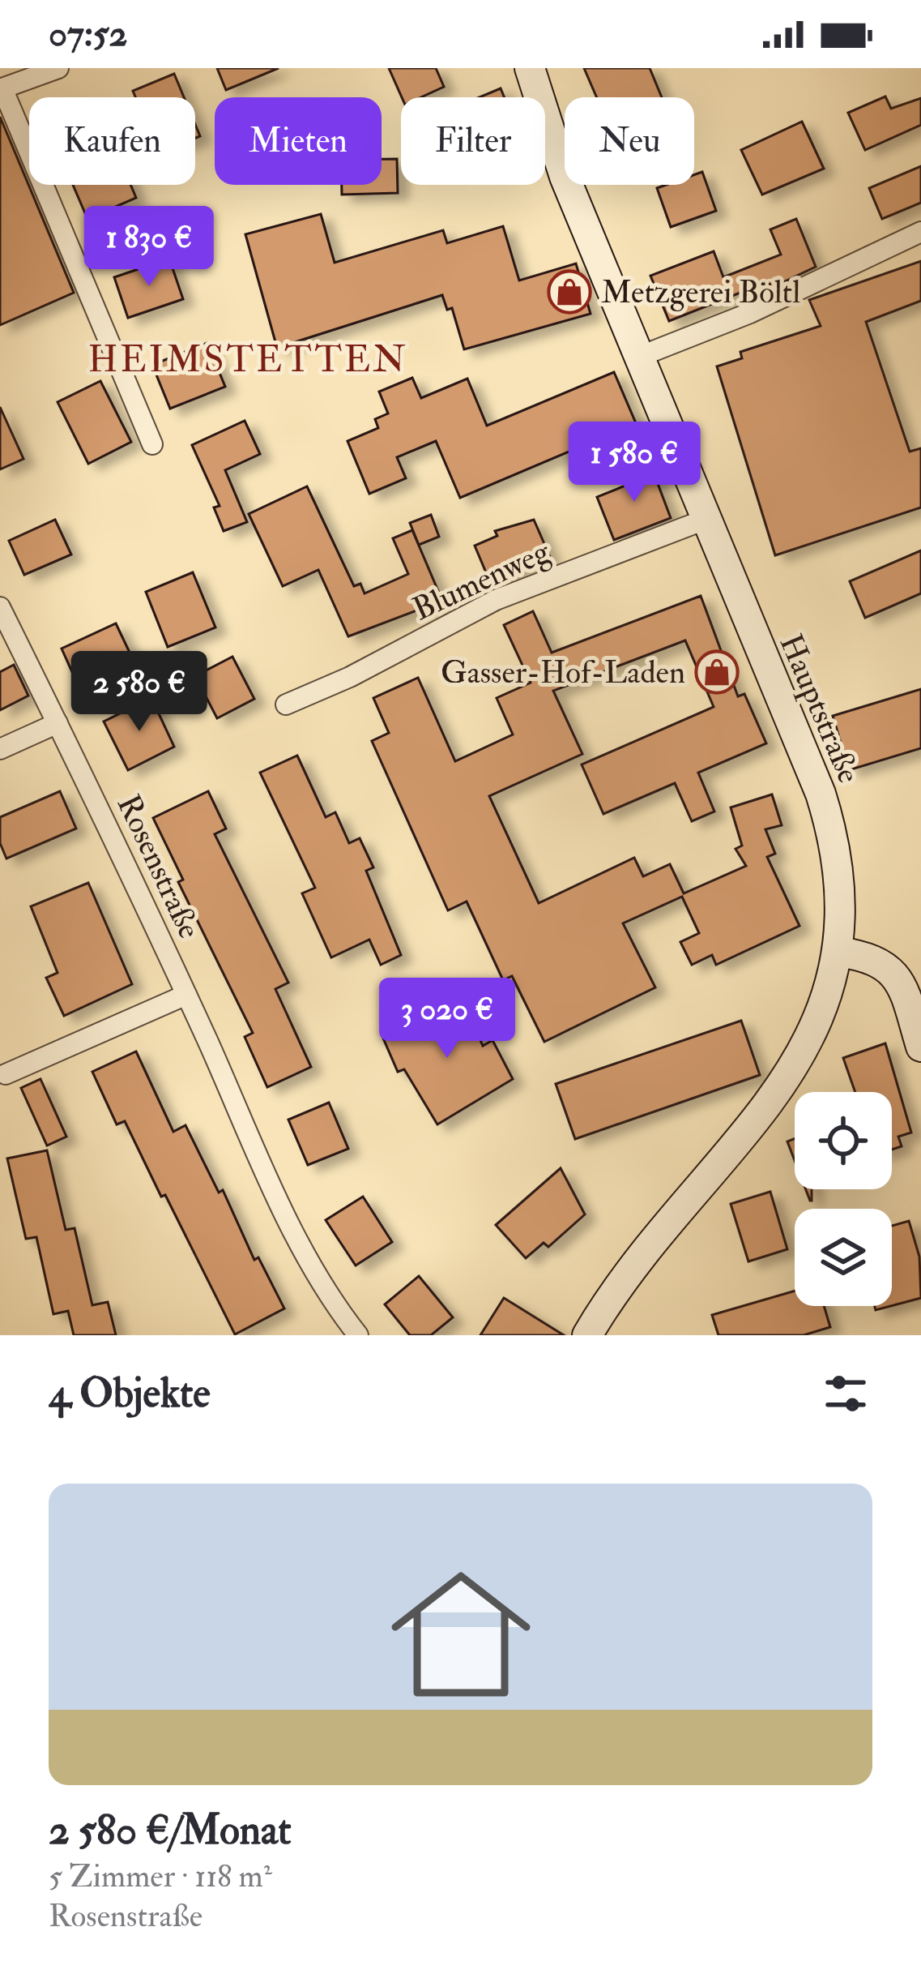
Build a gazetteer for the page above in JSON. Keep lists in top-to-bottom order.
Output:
{
  "streets": {
    "street": ["Blumenweg", "Hauptstraße", "Rosenstraße"]
  },
  "crossings": [
    ["Blumenweg", "Hauptstraße"]
  ],
  "districts": ["HEIMSTETTEN"],
  "places": {
    "shop": ["Metzgerei Böltl", "Gasser-Hof-Laden"]
  },
  "page": {
    "status": "07:52",
    "chip": [
      "Kaufen",
      "Mieten",
      "Filter",
      "Neu"
    ],
    "price": [
      "1 830 €",
      "1 580 €",
      "2 580 €",
      "3 020 €"
    ],
    "heading": "4 Objekte",
    "list": [
      {
        "name": "2 580 €/Monat",
        "note": "5 Zimmer · 118 m² · Rosenstraße"
      }
    ]
  }
}
